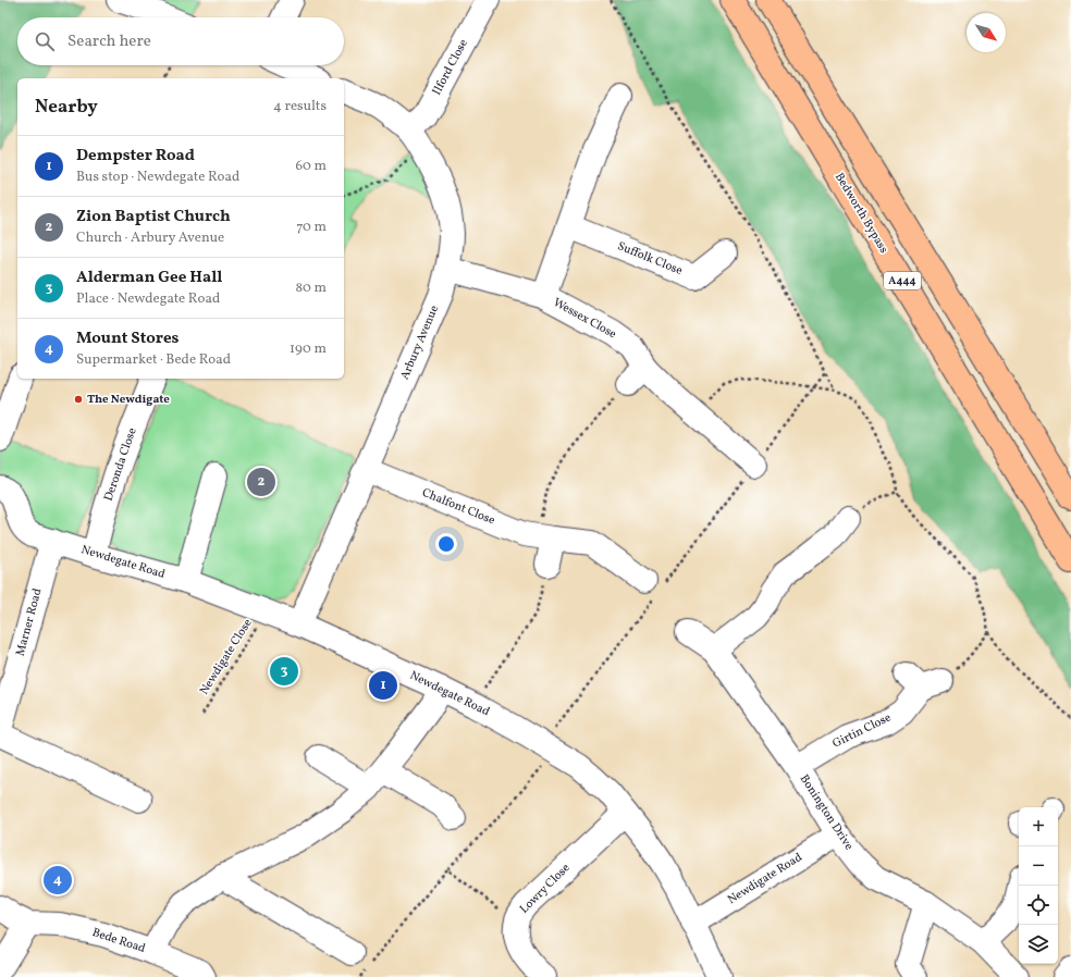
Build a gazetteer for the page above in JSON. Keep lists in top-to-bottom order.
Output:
{
  "streets": {
    "highway": ["Bedworth Bypass", "A444"],
    "street": [
      "Ilford Close",
      "Suffolk Close",
      "Wessex Close",
      "Arbury Avenue",
      "Deronda Close",
      "Chalfont Close",
      "Newdegate Road",
      "Marner Road",
      "Girtin Close",
      "Bonington Drive",
      "Newdigate Road",
      "Lowry Close",
      "Bede Road"
    ],
    "path": ["Newdigate Close"]
  },
  "crossings": [
    ["Ilford Close", "Arbury Avenue"],
    ["Wessex Close", "Arbury Avenue"],
    ["Arbury Avenue", "Chalfont Close"],
    ["Arbury Avenue", "Newdegate Road"],
    ["Deronda Close", "Newdegate Road"],
    ["Newdegate Road", "Marner Road"],
    ["Newdegate Road", "Newdigate Close"],
    ["Newdegate Road", "Newdigate Road"],
    ["Newdegate Road", "Lowry Close"],
    ["Girtin Close", "Bonington Drive"],
    ["Bonington Drive", "Newdigate Road"]
  ],
  "places": ["The Newdigate"],
  "north": "bottom right",
  "page": {
    "search": "Search here",
    "heading": ["Nearby", "4 results"],
    "list": [
      {
        "mark": "1",
        "name": "Dempster Road",
        "note": "Bus stop · Newdegate Road",
        "value": "60 m"
      },
      {
        "mark": "2",
        "name": "Zion Baptist Church",
        "note": "Church · Arbury Avenue",
        "value": "70 m"
      },
      {
        "mark": "3",
        "name": "Alderman Gee Hall",
        "note": "Place · Newdegate Road",
        "value": "80 m"
      },
      {
        "mark": "4",
        "name": "Mount Stores",
        "note": "Supermarket · Bede Road",
        "value": "190 m"
      }
    ],
    "pins": [
      "2",
      "3",
      "1",
      "4"
    ],
    "map_buttons": ["+", "−"]
  }
}
